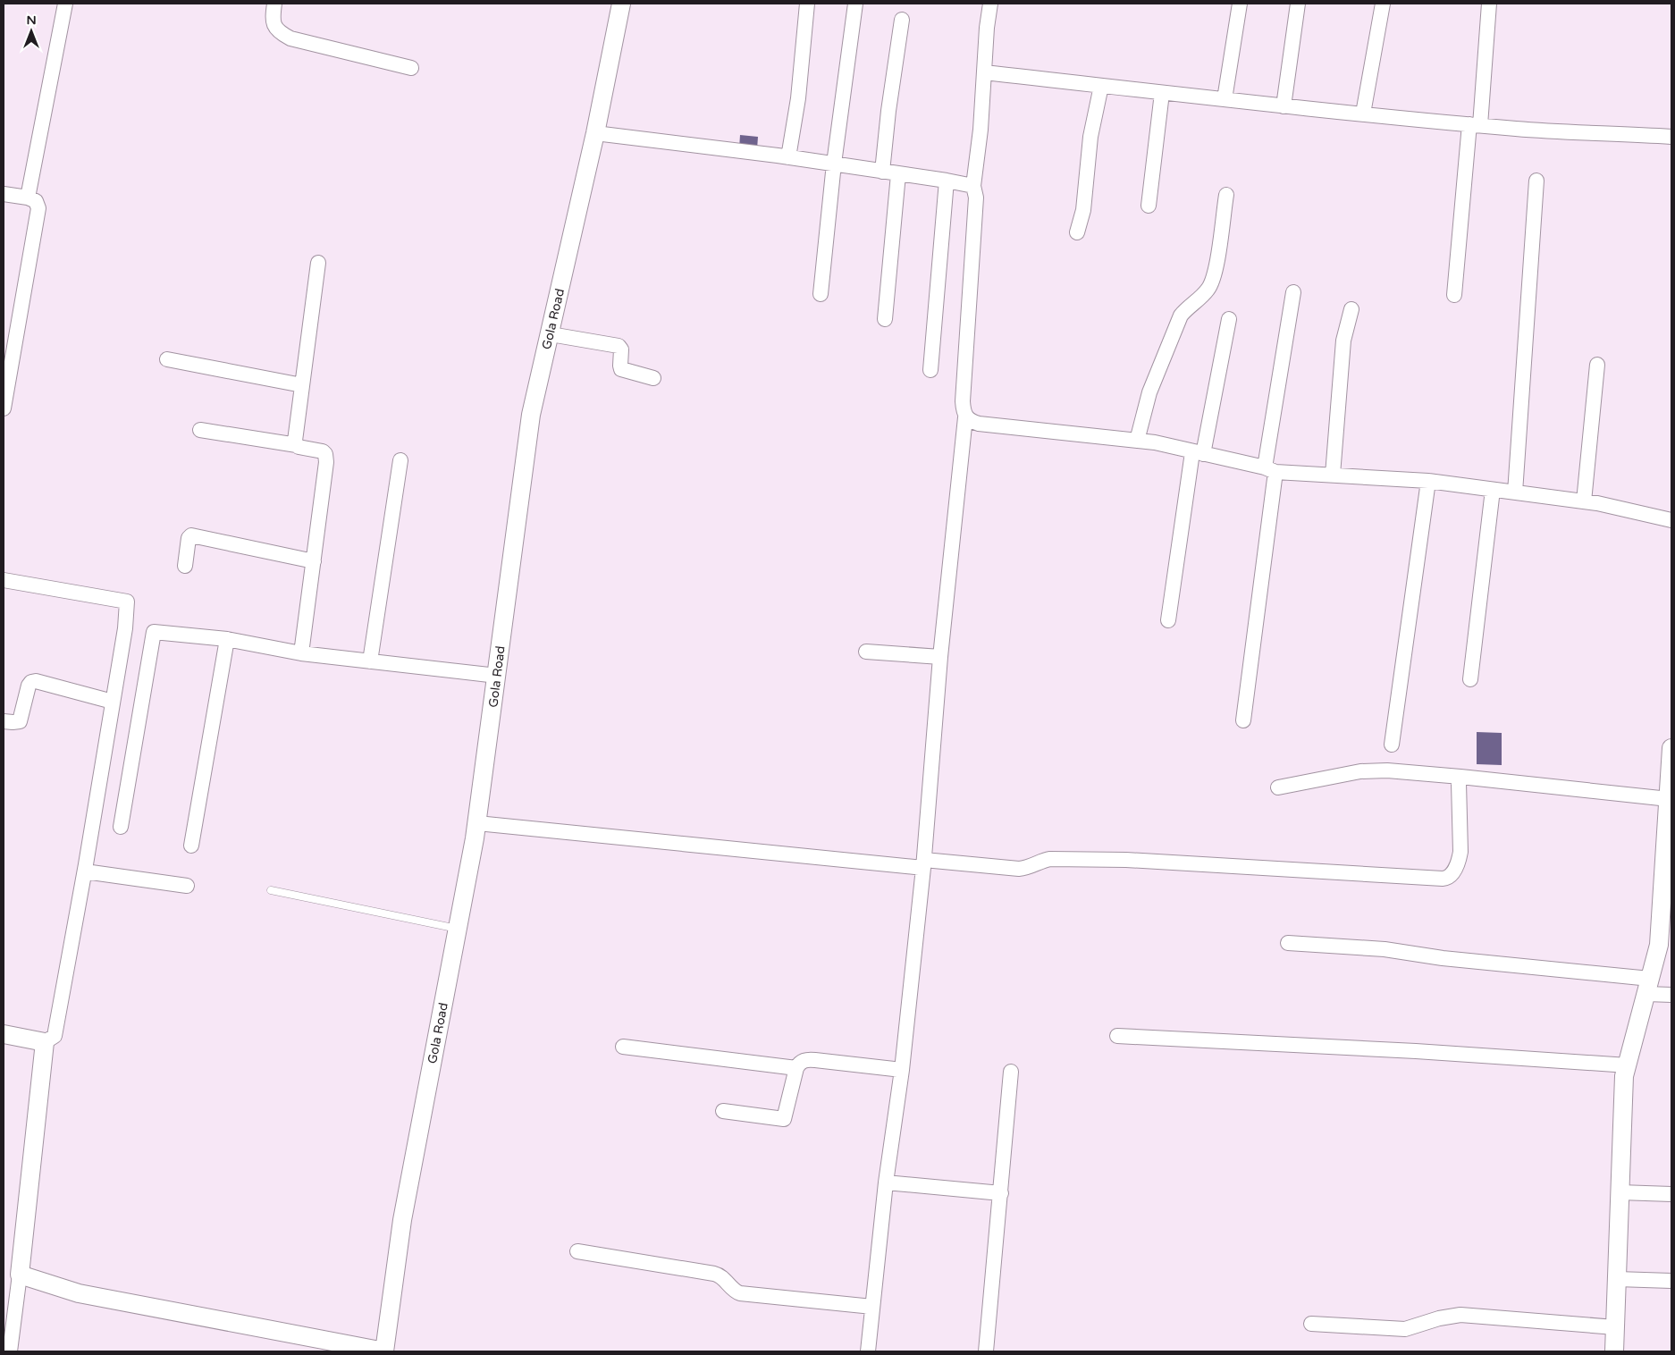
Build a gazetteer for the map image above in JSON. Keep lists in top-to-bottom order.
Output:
{
  "streets": {
    "street": ["Gola Road"]
  },
  "north": "top"
}
